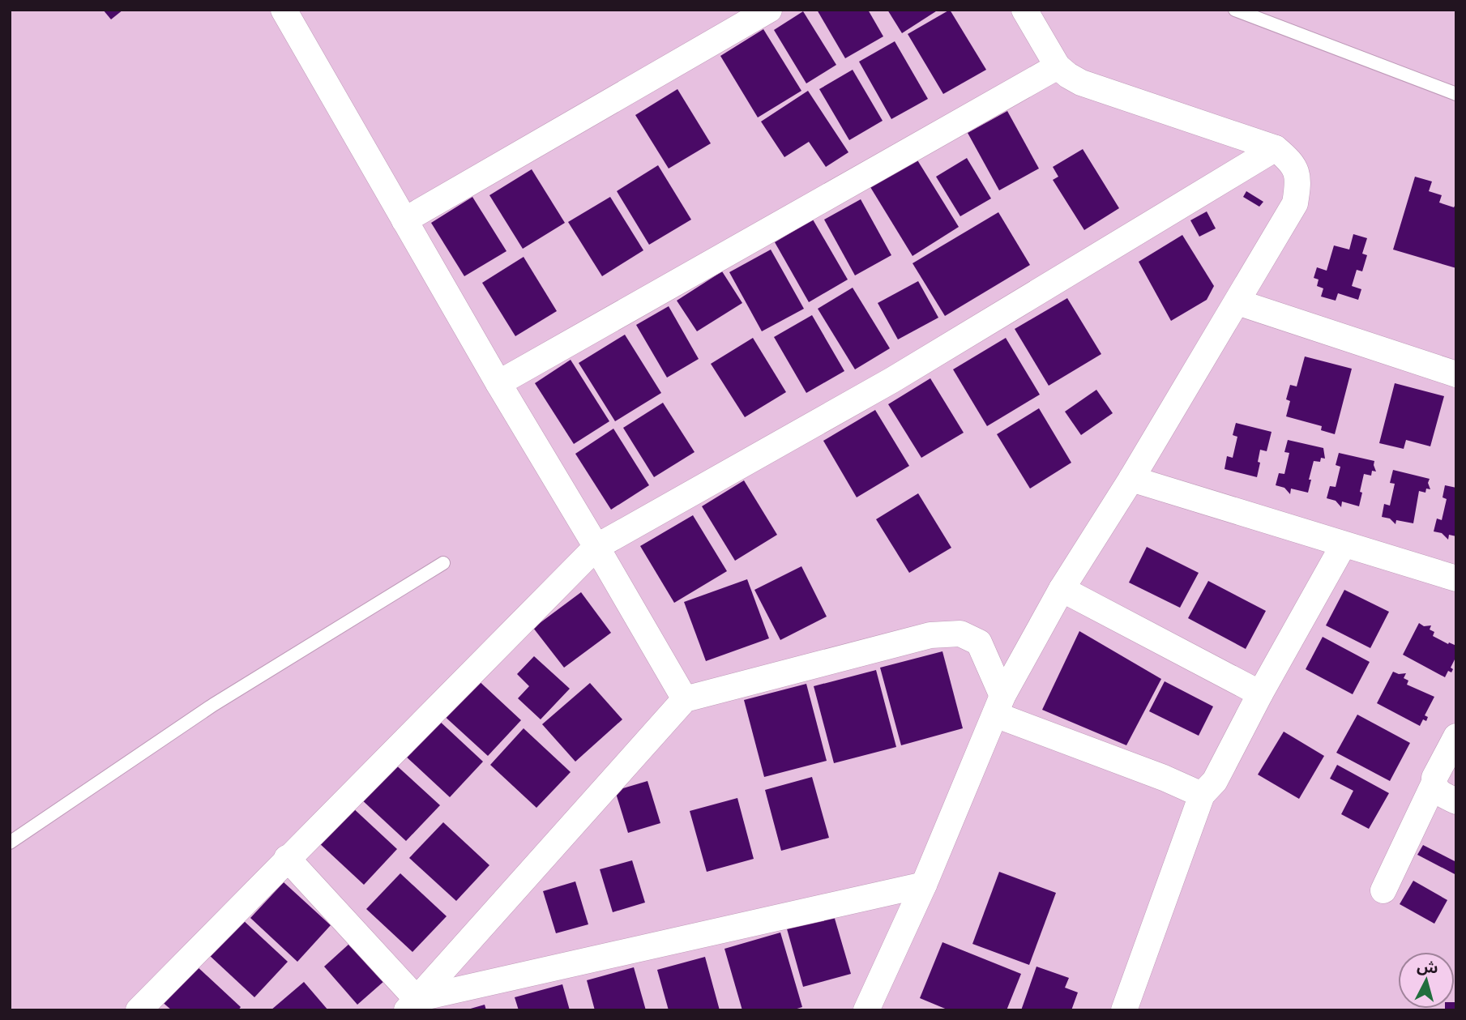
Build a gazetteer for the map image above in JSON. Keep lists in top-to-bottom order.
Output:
{
  "north": "top"
}
